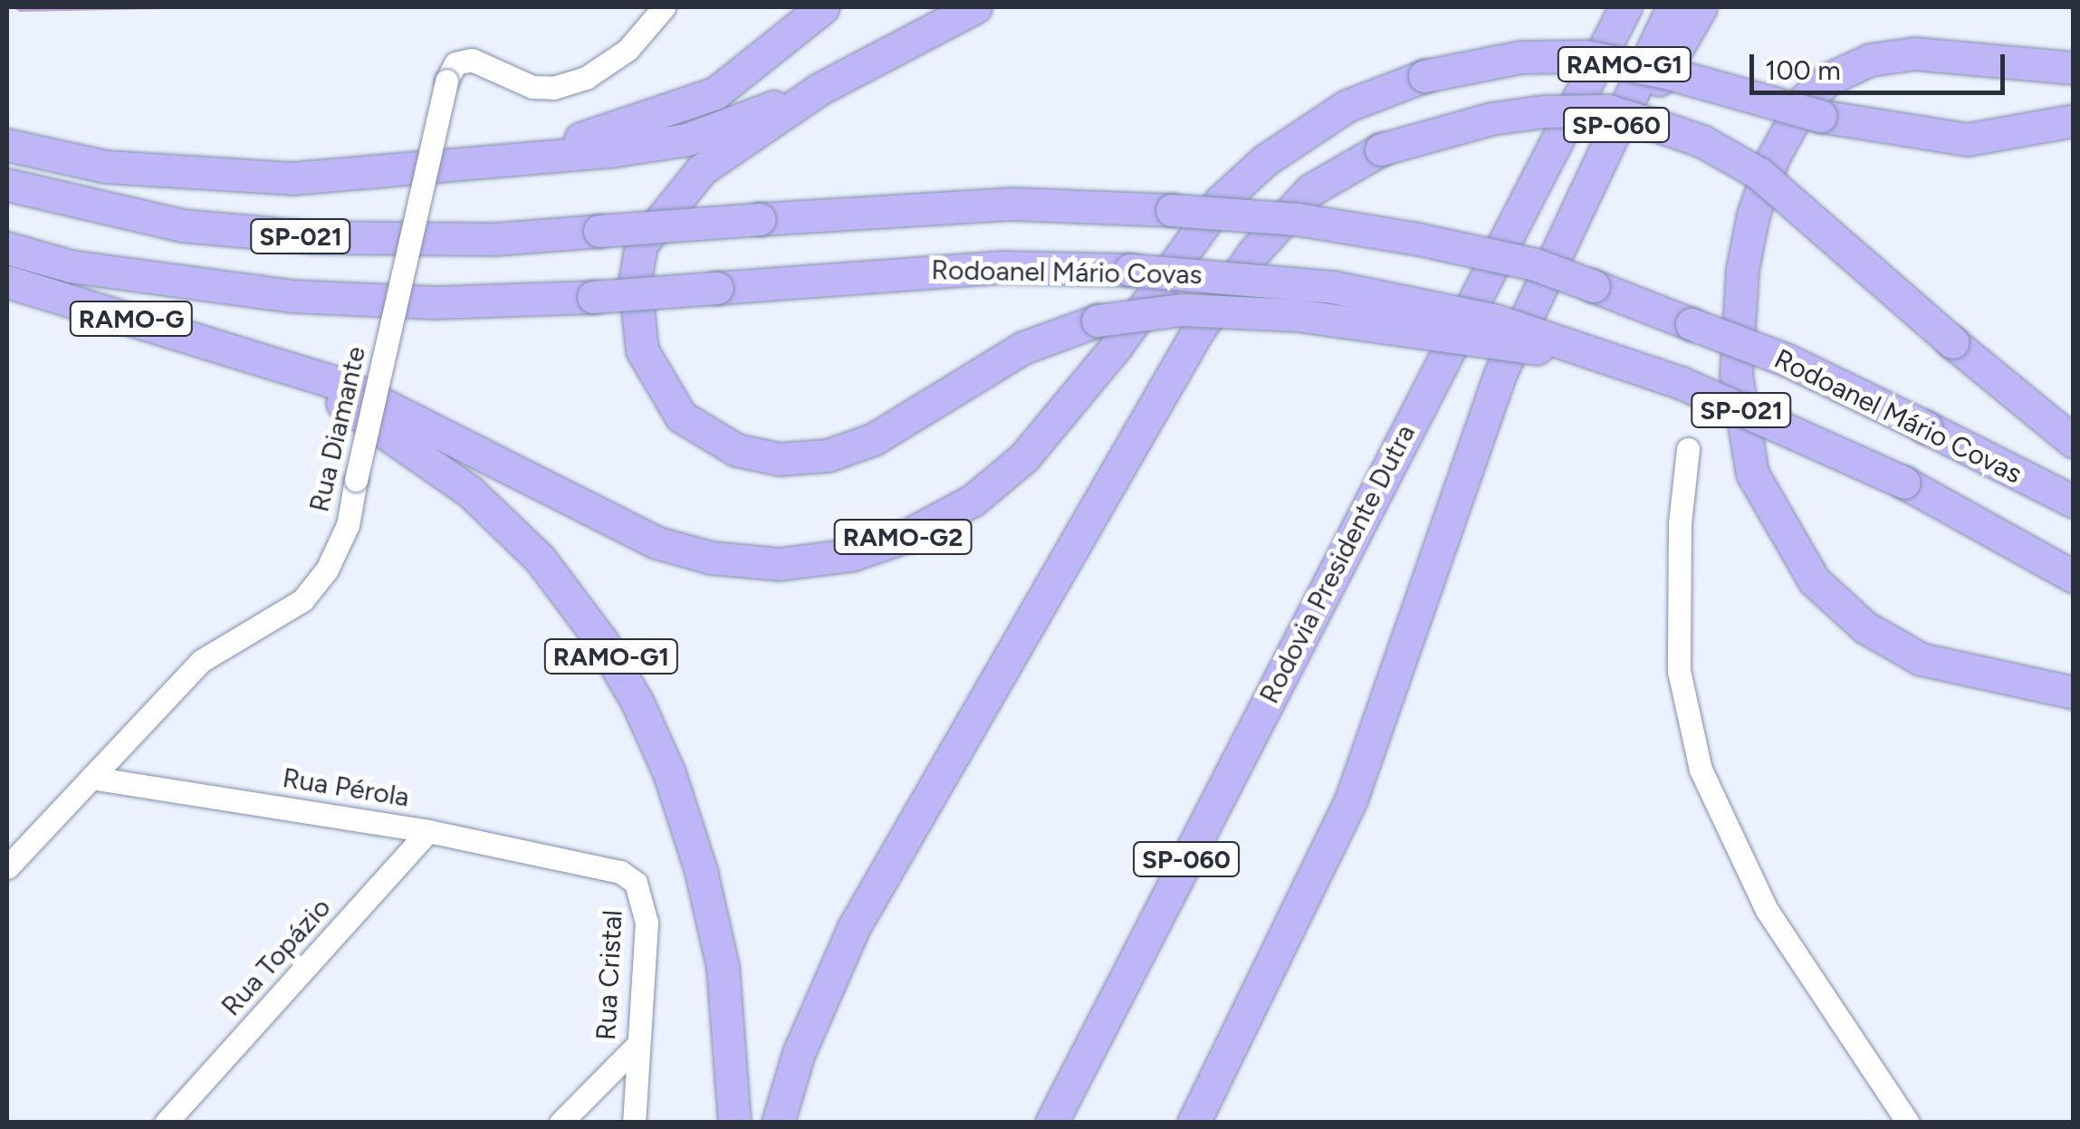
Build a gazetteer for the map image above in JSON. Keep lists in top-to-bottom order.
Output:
{
  "streets": {
    "highway": [
      "RAMO-G1",
      "SP-060",
      "SP-021",
      "Rodoanel Mário Covas",
      "RAMO-G",
      "RAMO-G2",
      "Rodovia Presidente Dutra"
    ],
    "street": [
      "Rua Diamante",
      "Rua Pérola",
      "Rua Topázio",
      "Rua Cristal"
    ]
  },
  "crossings": [
    ["RAMO-G1", "RAMO-G"],
    ["RAMO-G1", "RAMO-G2"],
    ["RAMO-G", "RAMO-G2"],
    ["Rua Diamante", "Rua Pérola"],
    ["Rua Pérola", "Rua Topázio"],
    ["Rua Pérola", "Rua Cristal"]
  ],
  "scale_bar": "100 m"
}
